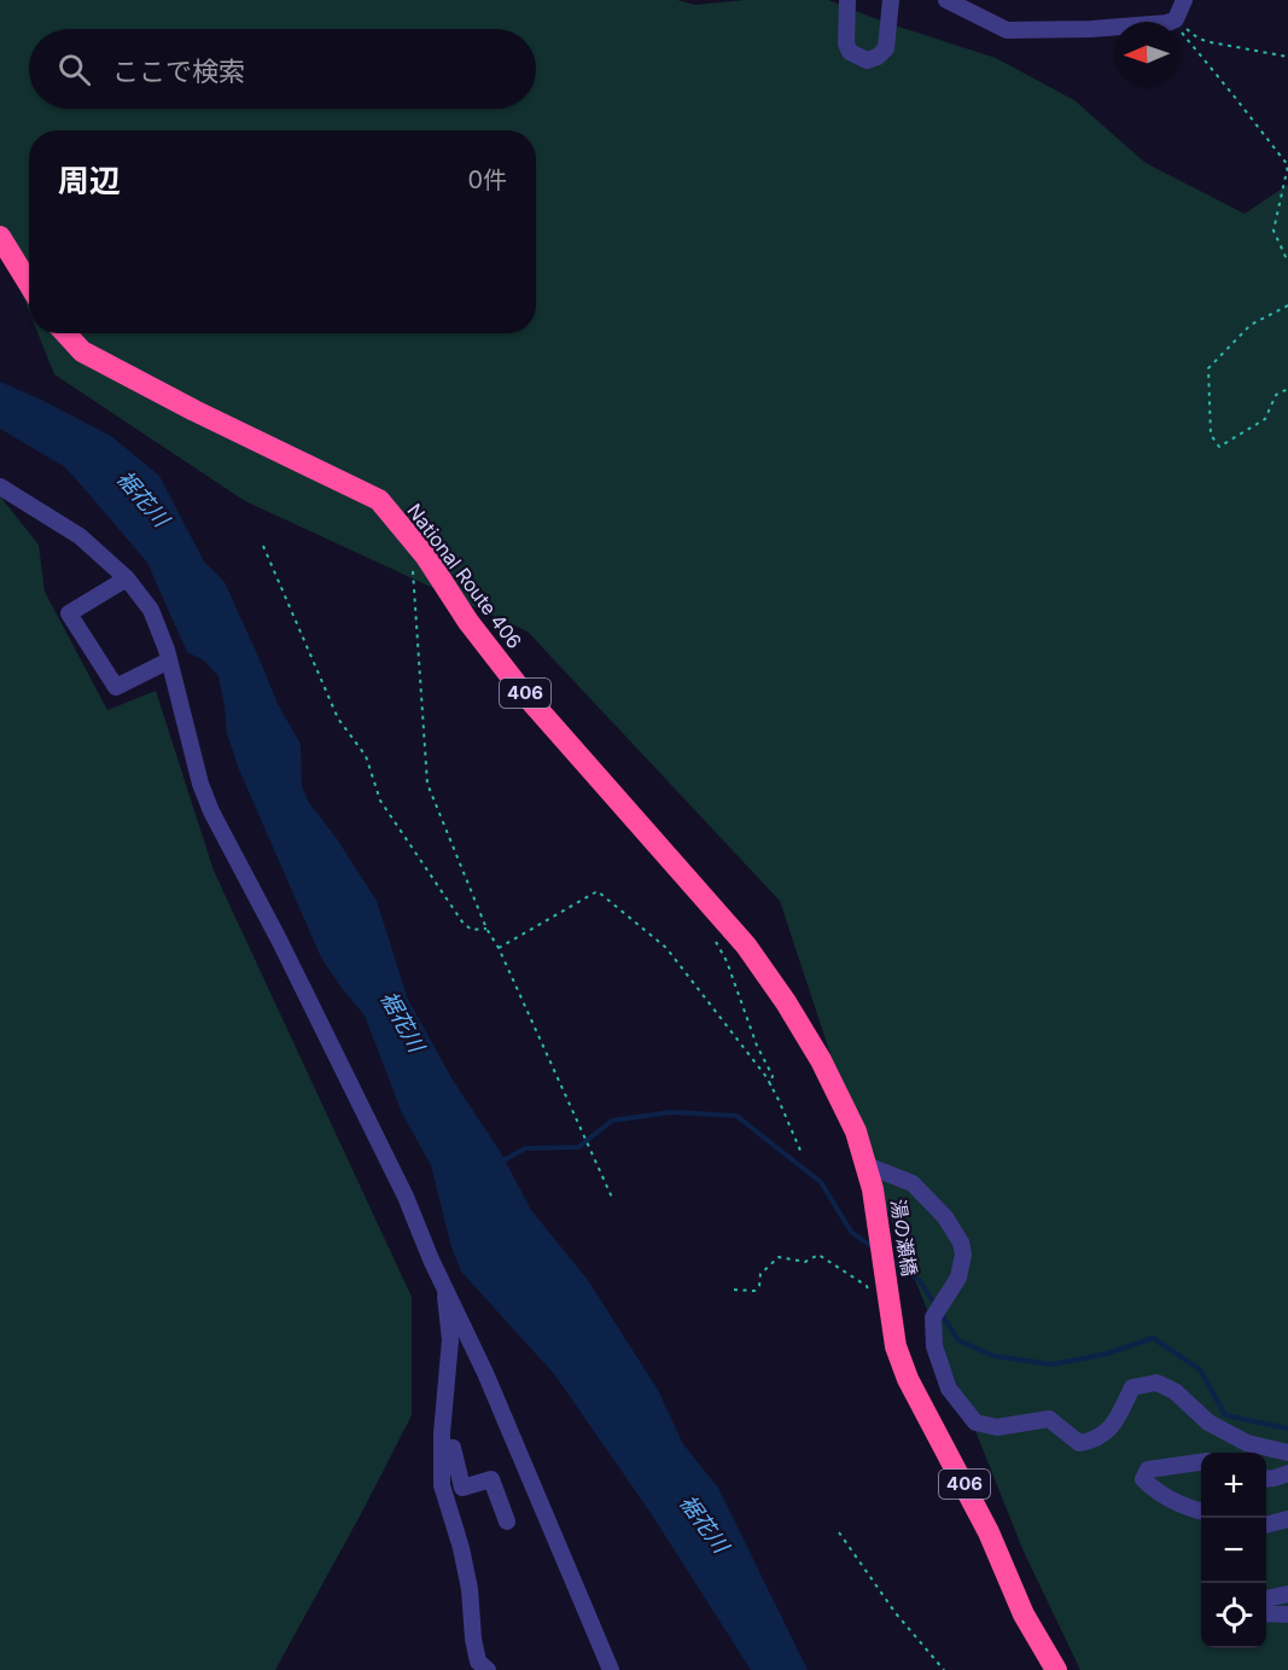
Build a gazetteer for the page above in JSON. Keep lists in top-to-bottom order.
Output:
{
  "streets": {
    "highway": ["National Route 406", "406", "湯の瀬橋"]
  },
  "crossings": [
    ["National Route 406", "湯の瀬橋"],
    ["406", "湯の瀬橋"]
  ],
  "water": ["裾花川"],
  "north": "left",
  "page": {
    "search": "ここで検索",
    "heading": ["周辺", "0件"],
    "map_buttons": ["+", "−"]
  }
}
